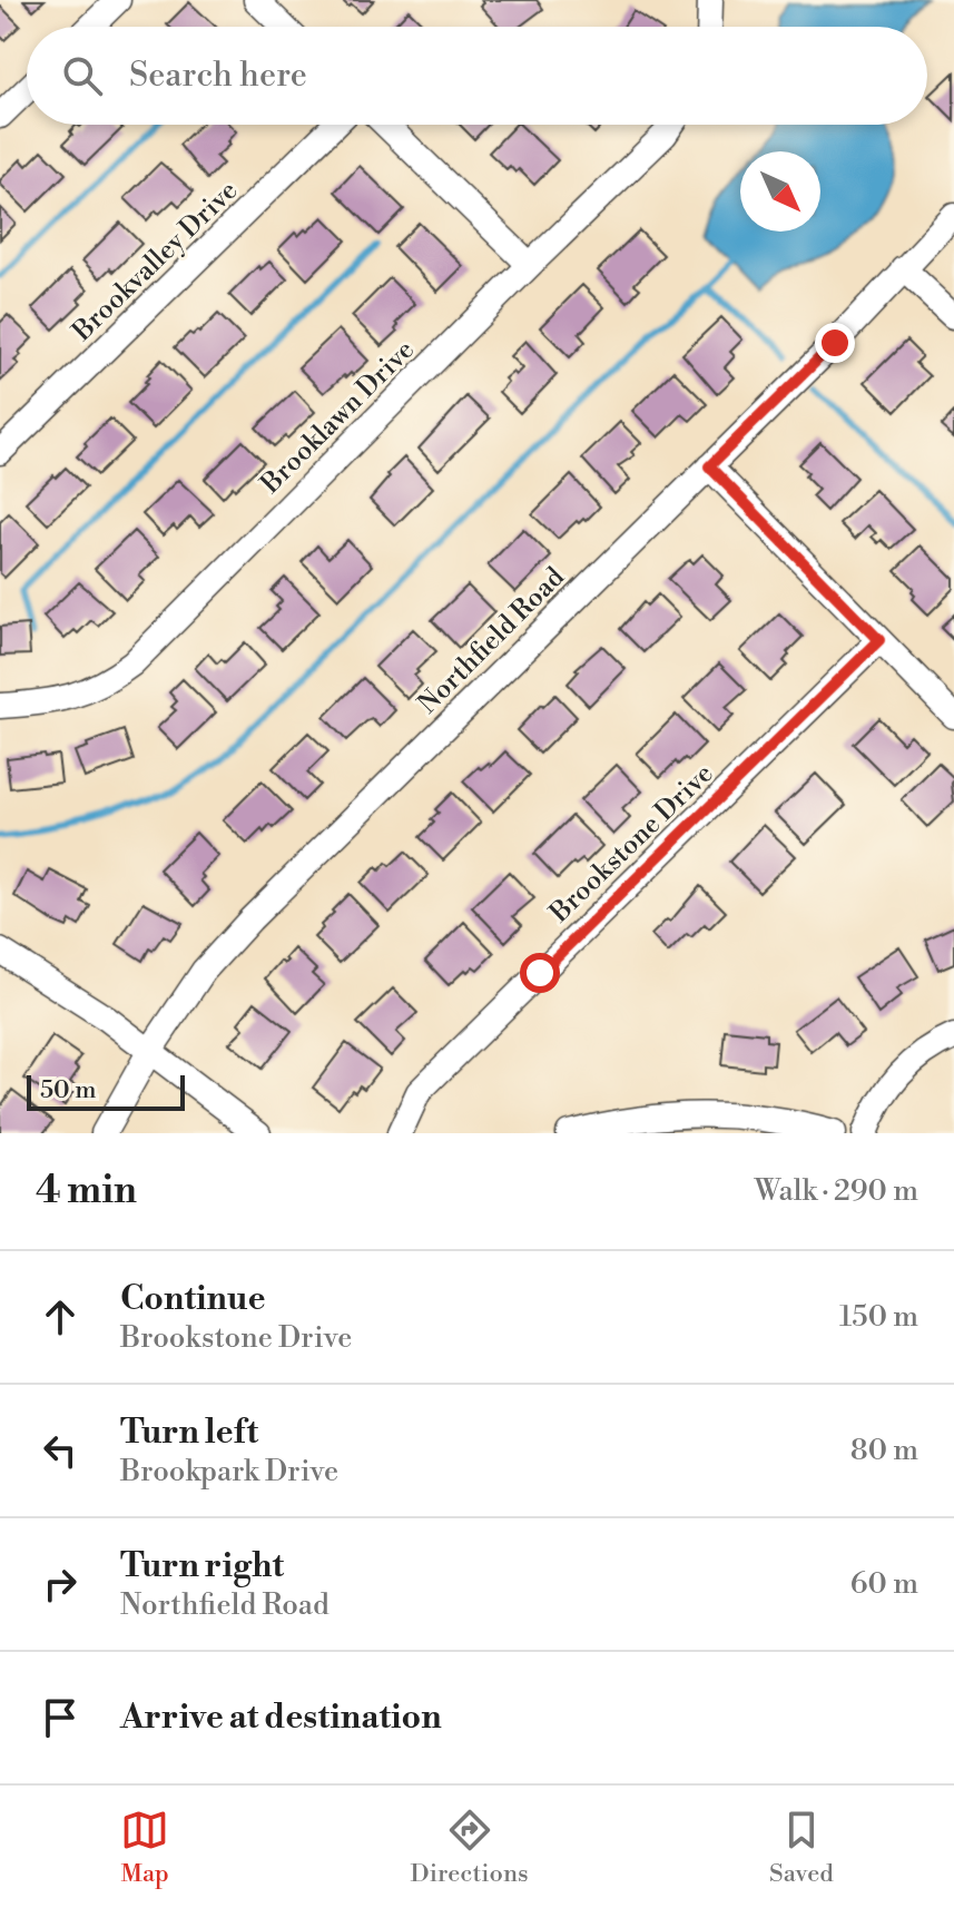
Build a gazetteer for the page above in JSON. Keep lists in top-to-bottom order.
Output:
{
  "streets": {
    "street": [
      "Brookvalley Drive",
      "Brooklawn Drive",
      "Northfield Road",
      "Brookstone Drive"
    ]
  },
  "scale_bar": "50 m",
  "north": "bottom right",
  "page": {
    "search": "Search here",
    "scale": "50 m",
    "heading": ["4 min", "Walk · 290 m"],
    "list": [
      ["Continue", "Brookstone Drive", "150 m"],
      ["Turn left", "Brookpark Drive", "80 m"],
      ["Turn right", "Northfield Road", "60 m"],
      "Arrive at destination"
    ],
    "nav": ["Map", "Directions", "Saved"]
  }
}
